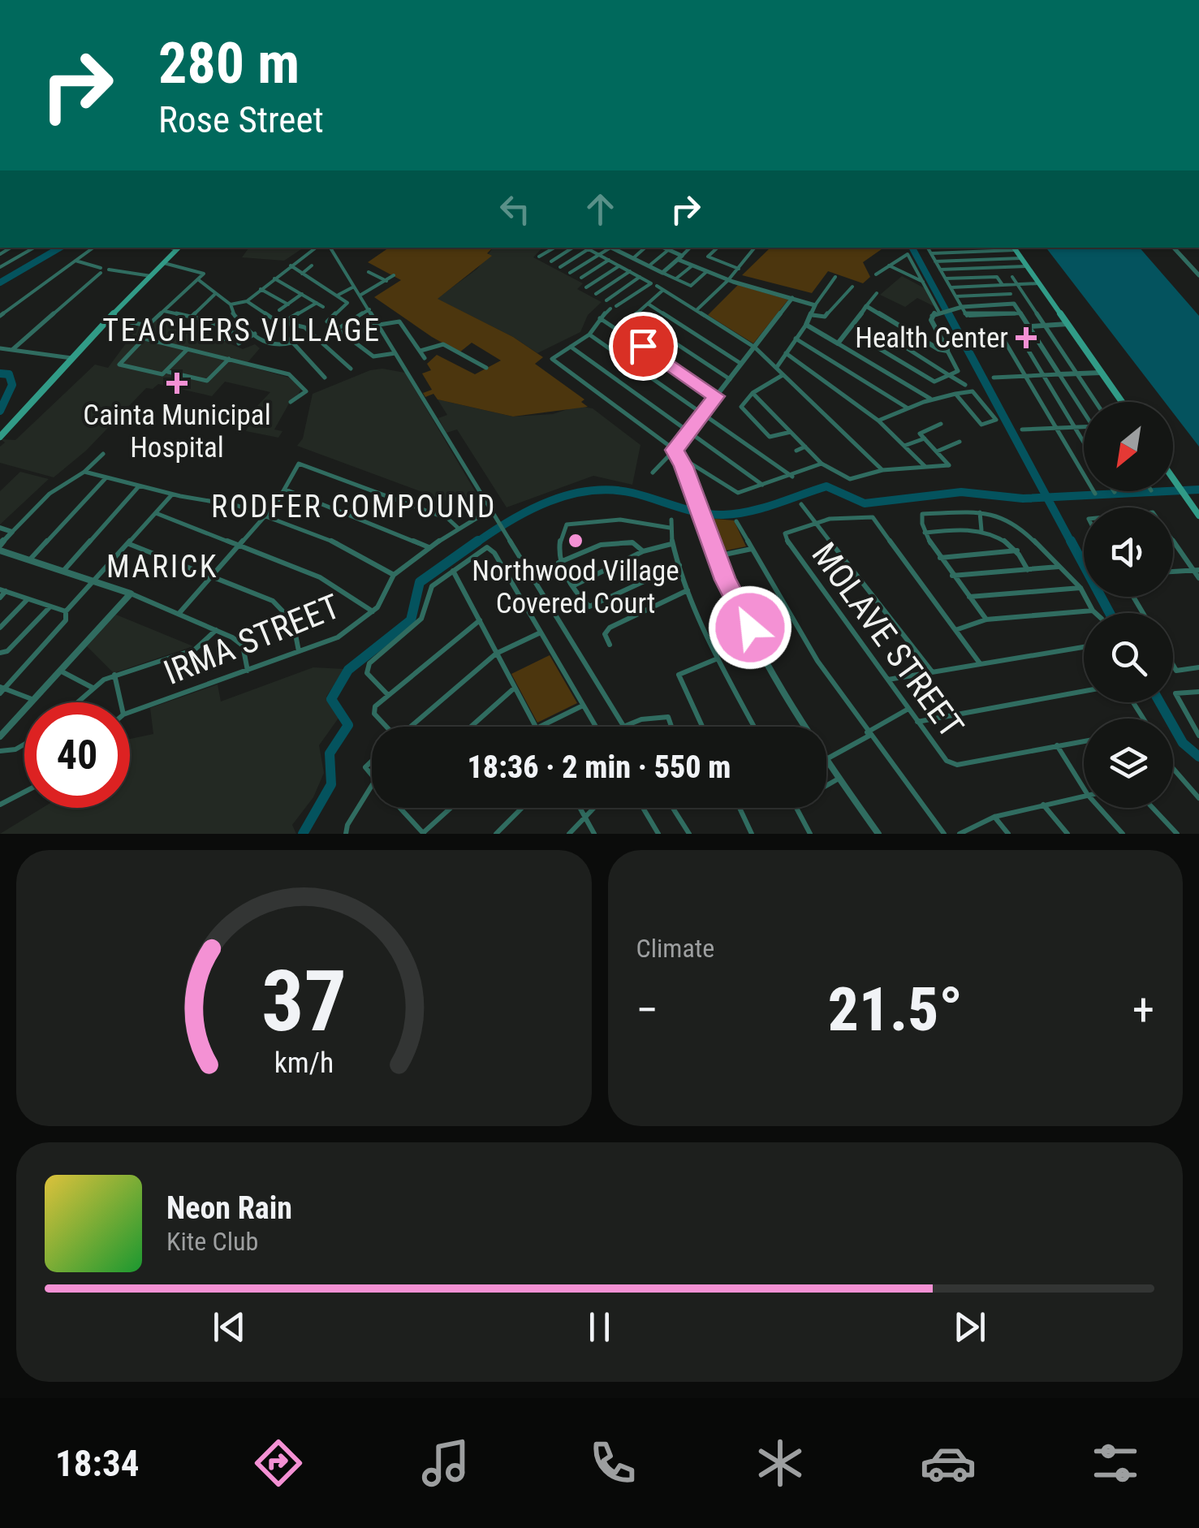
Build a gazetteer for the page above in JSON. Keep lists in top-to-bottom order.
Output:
{
  "streets": {
    "street": ["IRMA STREET", "MOLAVE STREET"]
  },
  "districts": ["TEACHERS VILLAGE", "RODFER COMPOUND", "MARICK"],
  "places": {
    "health": ["Health Center", "Cainta Municipal Hospital"],
    "other": ["Northwood Village Covered Court"]
  },
  "north": "bottom left",
  "page": {
    "turn": ["280 m", "Rose Street"],
    "limit": "40",
    "trip": "18:36 · 2 min · 550 m",
    "tile": "Climate",
    "heat": ["−", "21.5°", "+"],
    "song": ["Neon Rain", "Kite Club"],
    "tabs": "18:34",
    "gauge": ["37", "km/h"]
  }
}
